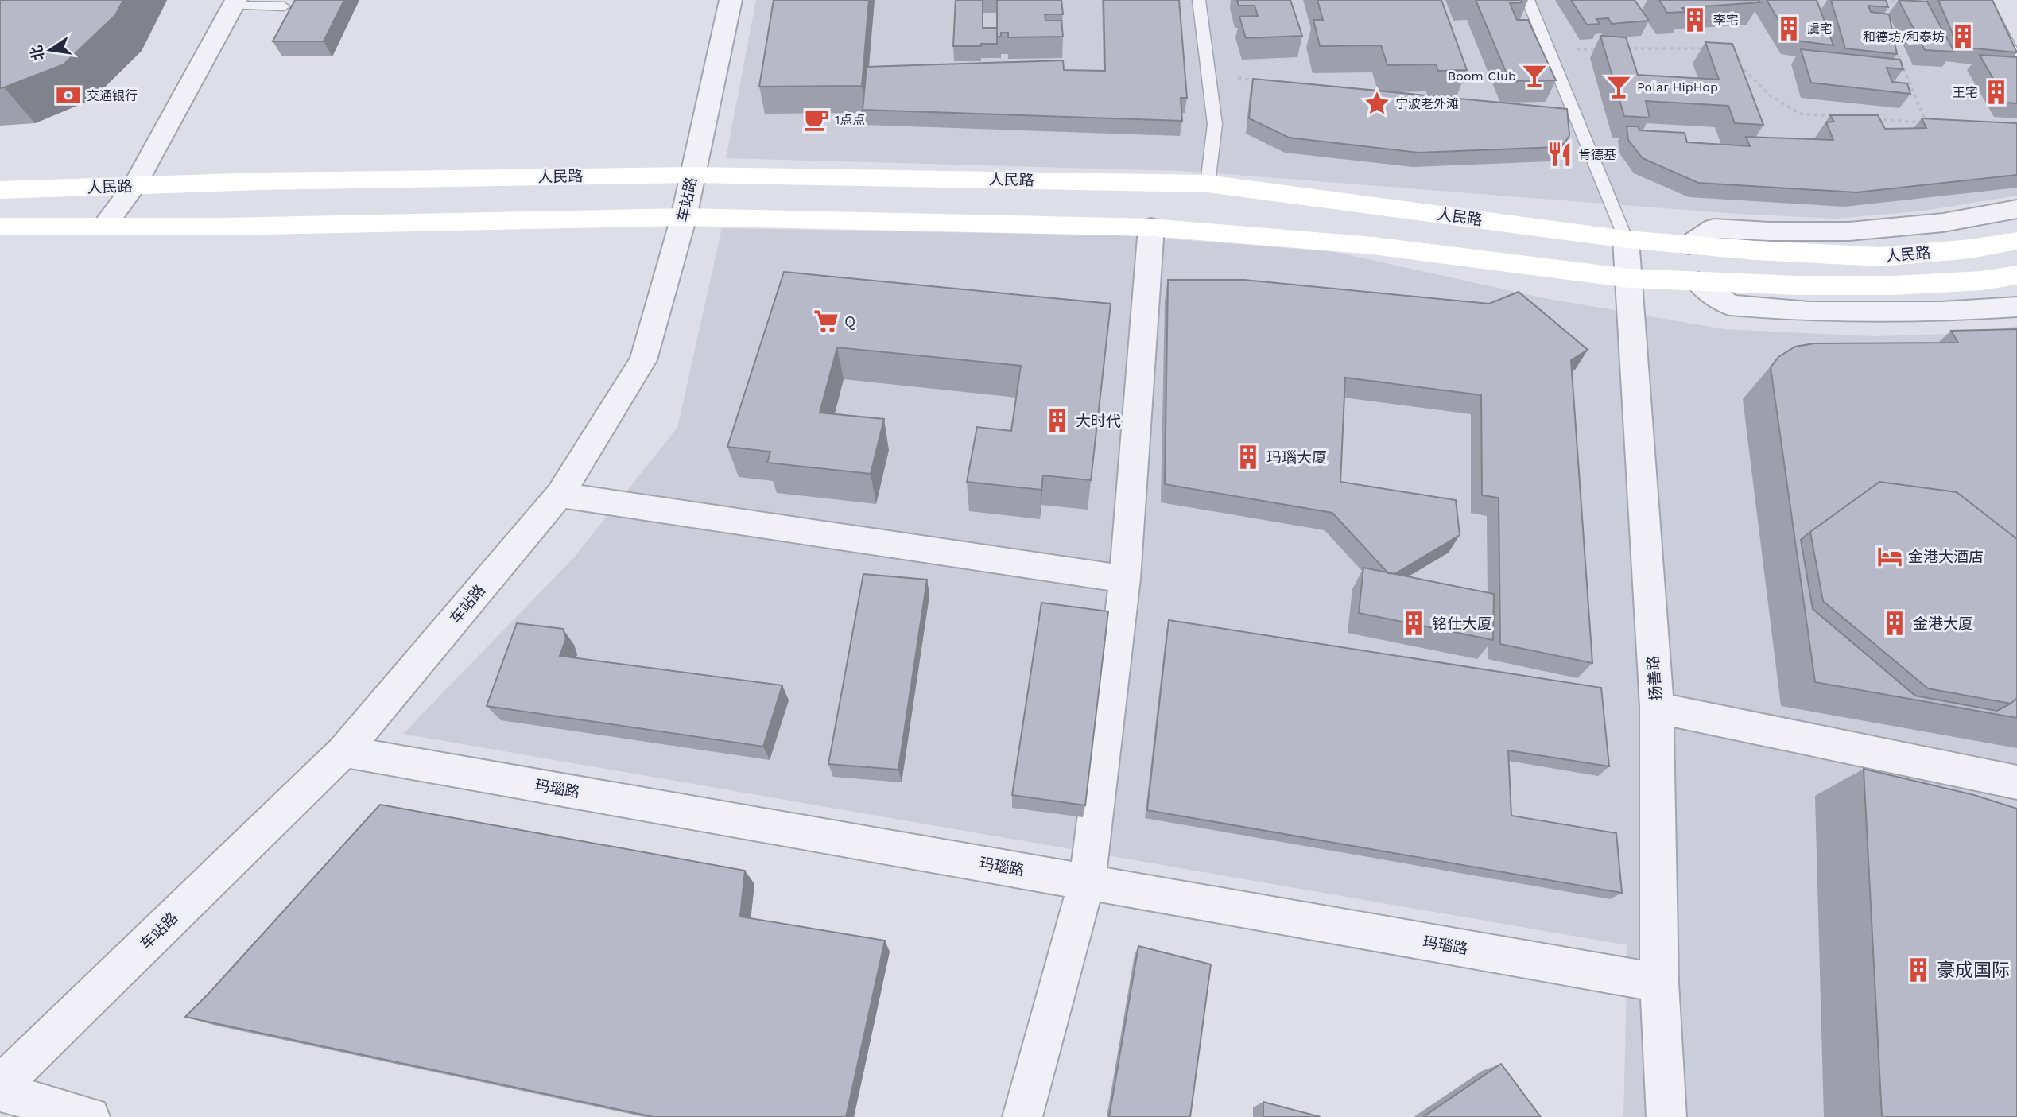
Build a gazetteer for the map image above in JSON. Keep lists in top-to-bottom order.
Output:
{
  "streets": {
    "main road": ["人民路"],
    "street": ["车站路", "扬善路", "玛瑙路"]
  },
  "crossings": [
    ["人民路", "车站路"],
    ["人民路", "扬善路"],
    ["车站路", "玛瑙路"],
    ["扬善路", "玛瑙路"]
  ],
  "places": {
    "building": [
      "李宅",
      "虞宅",
      "和德坊/和泰坊",
      "王宅",
      "大时代",
      "玛瑙大厦",
      "铭仕大厦",
      "金港大厦",
      "豪成国际"
    ],
    "bar": ["Boom Club", "Polar HipHop"],
    "bank": ["交通银行"],
    "place": ["宁波老外滩"],
    "cafe": ["1点点"],
    "restaurant": ["肯德基"],
    "supermarket": ["Q"],
    "hotel": ["金港大酒店"]
  },
  "north": "left"
}
